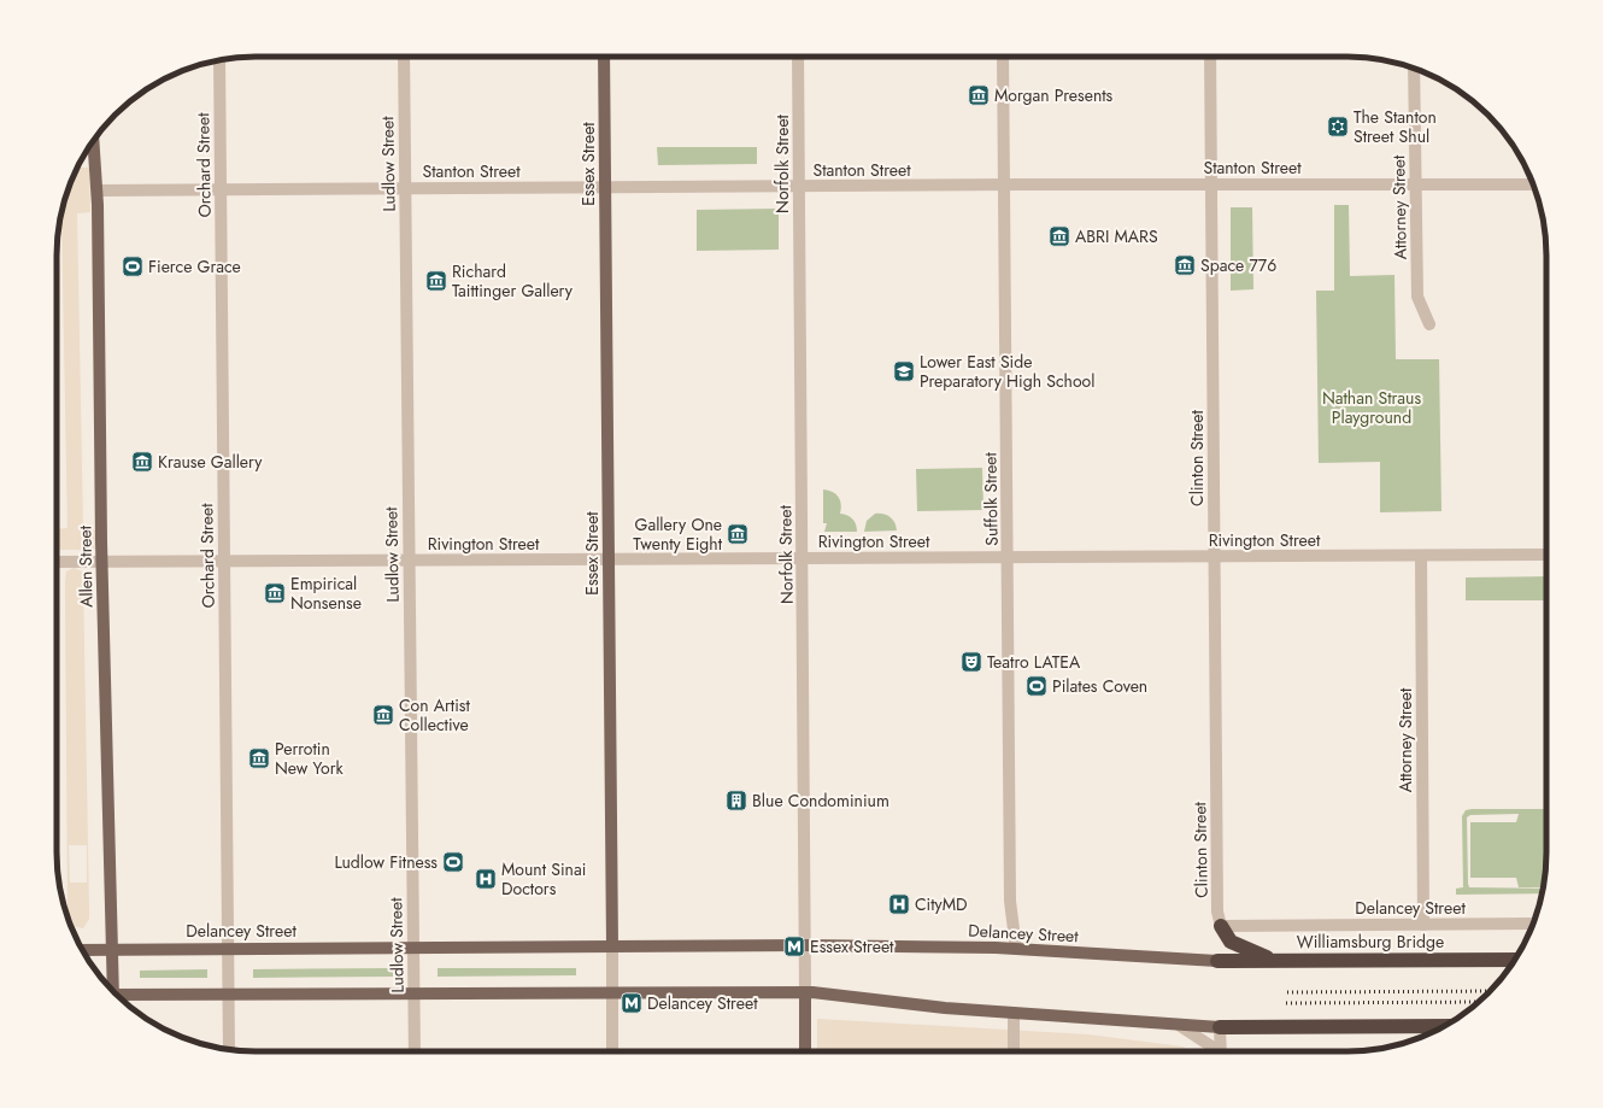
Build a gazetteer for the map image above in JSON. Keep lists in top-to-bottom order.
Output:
{
  "streets": {
    "highway": ["Williamsburg Bridge"],
    "main road": [
      "Essex Street",
      "Norfolk Street",
      "Allen Street",
      "Delancey Street"
    ],
    "street": [
      "Ludlow Street",
      "Orchard Street",
      "Stanton Street",
      "Attorney Street",
      "Clinton Street",
      "Suffolk Street",
      "Rivington Street"
    ]
  },
  "crossings": [
    ["Ludlow Street", "Stanton Street"],
    ["Ludlow Street", "Rivington Street"],
    ["Ludlow Street", "Delancey Street"],
    ["Essex Street", "Stanton Street"],
    ["Essex Street", "Rivington Street"],
    ["Essex Street", "Delancey Street"],
    ["Norfolk Street", "Stanton Street"],
    ["Norfolk Street", "Rivington Street"],
    ["Norfolk Street", "Delancey Street"],
    ["Orchard Street", "Stanton Street"],
    ["Orchard Street", "Rivington Street"],
    ["Orchard Street", "Delancey Street"],
    ["Stanton Street", "Attorney Street"],
    ["Stanton Street", "Clinton Street"],
    ["Stanton Street", "Suffolk Street"],
    ["Stanton Street", "Allen Street"],
    ["Attorney Street", "Rivington Street"],
    ["Attorney Street", "Delancey Street"],
    ["Clinton Street", "Rivington Street"],
    ["Clinton Street", "Delancey Street"],
    ["Suffolk Street", "Rivington Street"],
    ["Suffolk Street", "Delancey Street"],
    ["Rivington Street", "Allen Street"],
    ["Allen Street", "Delancey Street"],
    ["Delancey Street", "Williamsburg Bridge"]
  ],
  "parks": ["Nathan Straus Playground"],
  "places": {
    "museum": [
      "Morgan Presents",
      "ABRI MARS",
      "Space 776",
      "Richard Taittinger Gallery",
      "Krause Gallery",
      "Gallery One Twenty Eight",
      "Empirical Nonsense",
      "Con Artist Collective",
      "Perrotin New York"
    ],
    "synagogue": ["The Stanton Street Shul"],
    "sports": ["Fierce Grace", "Pilates Coven", "Ludlow Fitness"],
    "school or university": ["Lower East Side Preparatory High School"],
    "theatre": ["Teatro LATEA"],
    "building": ["Blue Condominium"],
    "hospital": ["Mount Sinai Doctors", "CityMD"],
    "metro station": ["Essex Street", "Delancey Street"]
  }
}
